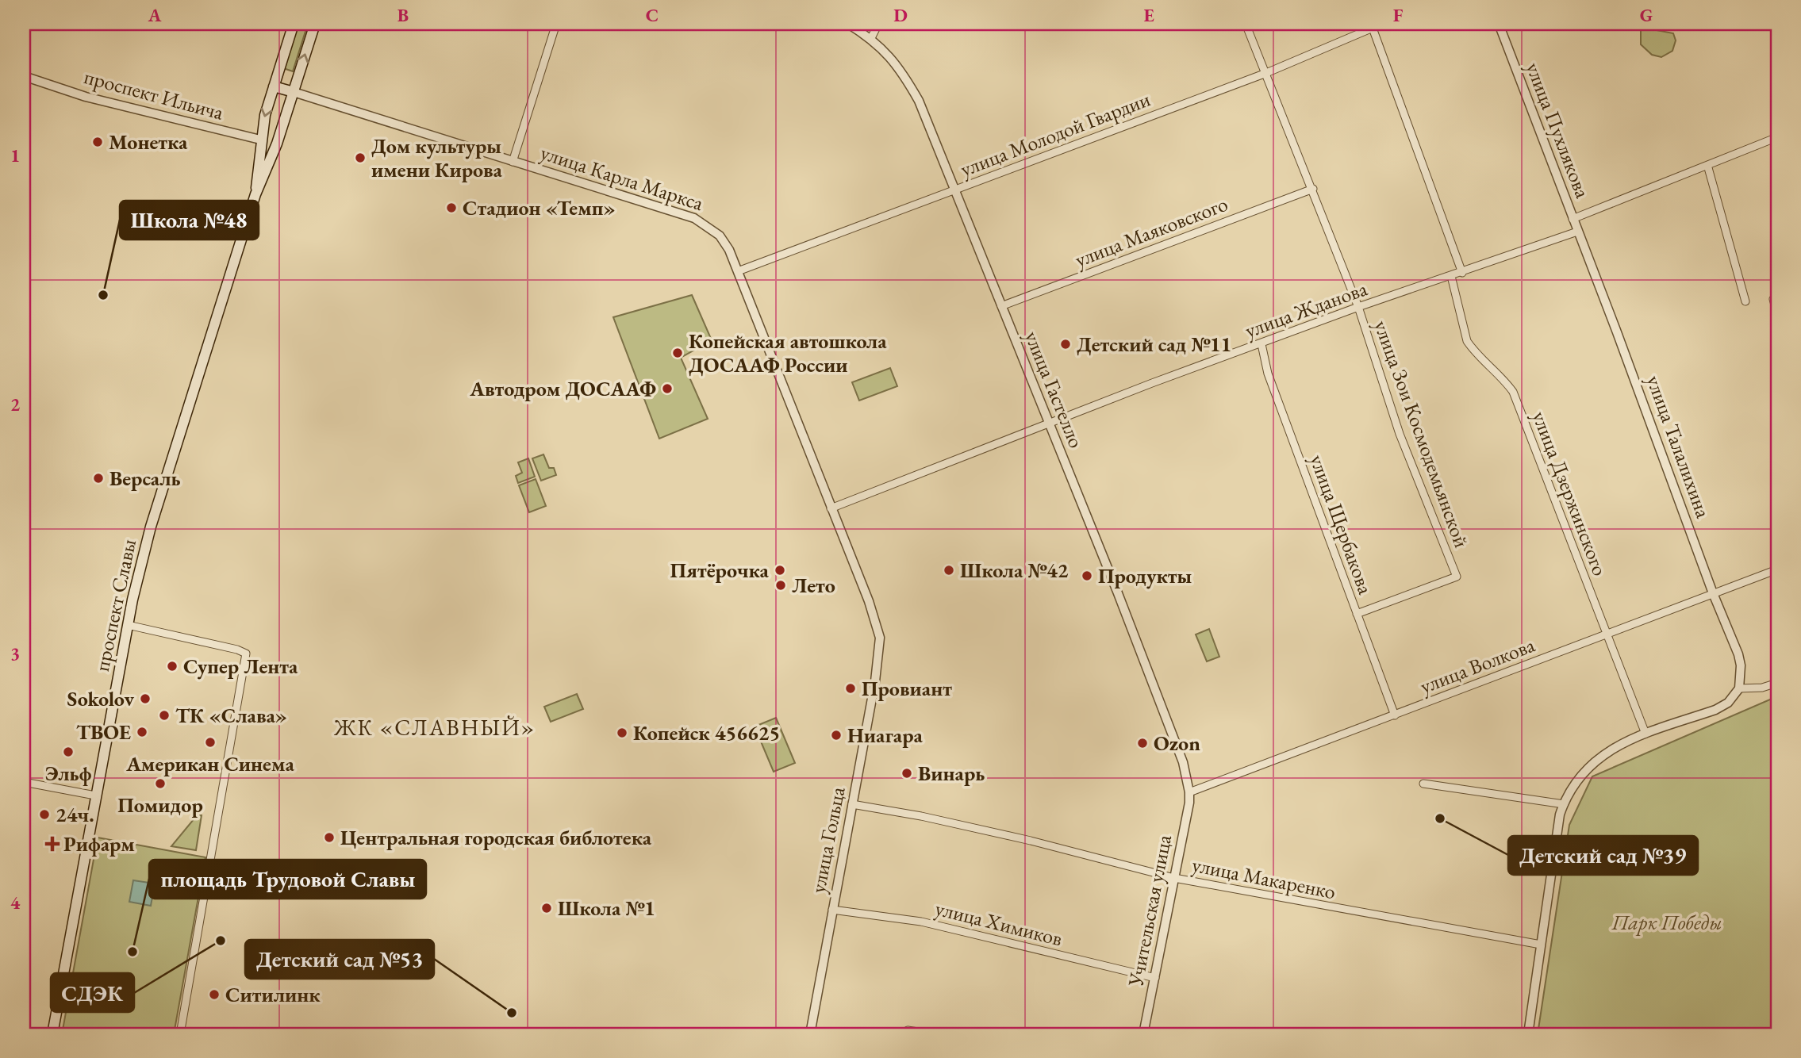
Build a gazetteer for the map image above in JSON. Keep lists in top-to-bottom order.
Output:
{
  "streets": {
    "main road": ["проспект Ильича", "улица Карла Маркса", "проспект Славы"],
    "street": [
      "улица Пухлякова",
      "улица Молодой Гвардии",
      "улица Маяковского",
      "улица Жданова",
      "улица Гастелло",
      "улица Зои Космодемьянской",
      "улица Талалихина",
      "улица Дзержинского",
      "улица Щербакова",
      "улица Волкова",
      "улица Гольца",
      "улица Макаренко",
      "Учительская улица",
      "улица Химиков"
    ]
  },
  "crossings": [
    ["проспект Ильича", "проспект Славы"],
    ["улица Пухлякова", "улица Талалихина"],
    ["улица Молодой Гвардии", "улица Карла Маркса"],
    ["улица Молодой Гвардии", "улица Гастелло"],
    ["улица Молодой Гвардии", "улица Зои Космодемьянской"],
    ["улица Карла Маркса", "улица Жданова"],
    ["улица Карла Маркса", "проспект Славы"],
    ["улица Карла Маркса", "улица Гольца"],
    ["улица Маяковского", "улица Гастелло"],
    ["улица Маяковского", "улица Зои Космодемьянской"],
    ["улица Жданова", "улица Гастелло"],
    ["улица Жданова", "улица Зои Космодемьянской"],
    ["улица Жданова", "улица Талалихина"],
    ["улица Жданова", "улица Дзержинского"],
    ["улица Жданова", "улица Щербакова"],
    ["улица Гастелло", "улица Волкова"],
    ["улица Гастелло", "Учительская улица"],
    ["улица Зои Космодемьянской", "улица Щербакова"],
    ["улица Талалихина", "улица Волкова"],
    ["улица Дзержинского", "улица Волкова"],
    ["улица Щербакова", "улица Волкова"],
    ["улица Волкова", "Учительская улица"],
    ["улица Гольца", "улица Макаренко"],
    ["улица Гольца", "улица Химиков"],
    ["улица Макаренко", "Учительская улица"],
    ["Учительская улица", "улица Химиков"]
  ],
  "districts": ["ЖК «СЛАВНЫЙ»"],
  "parks": ["Парк Победы"],
  "places": {
    "other": [
      "Монетка",
      "Дом культуры имени Кирова",
      "Стадион «Темп»",
      "Школа №48",
      "Детский сад №11",
      "Копейская автошкола ДОСААФ России",
      "Автодром ДОСААФ",
      "Версаль",
      "Пятёрочка",
      "Школа №42",
      "Продукты",
      "Лето",
      "Супер Лента",
      "Провиант",
      "Sokolov",
      "ТК «Слава»",
      "ТВОЕ",
      "Копейск 456625",
      "Ниагара",
      "Американ Синема",
      "Ozon",
      "Эльф",
      "Винарь",
      "Помидор",
      "24ч.",
      "Детский сад №39",
      "Центральная городская библотека",
      "Школа №1",
      "СДЭК",
      "площадь Трудовой Славы",
      "Ситилинк",
      "Детский сад №53"
    ],
    "health": ["Рифарм"]
  },
  "grid": {
    "columns": [
      "A",
      "B",
      "C",
      "D",
      "E",
      "F",
      "G"
    ],
    "rows": [
      "1",
      "2",
      "3",
      "4"
    ]
  }
}
